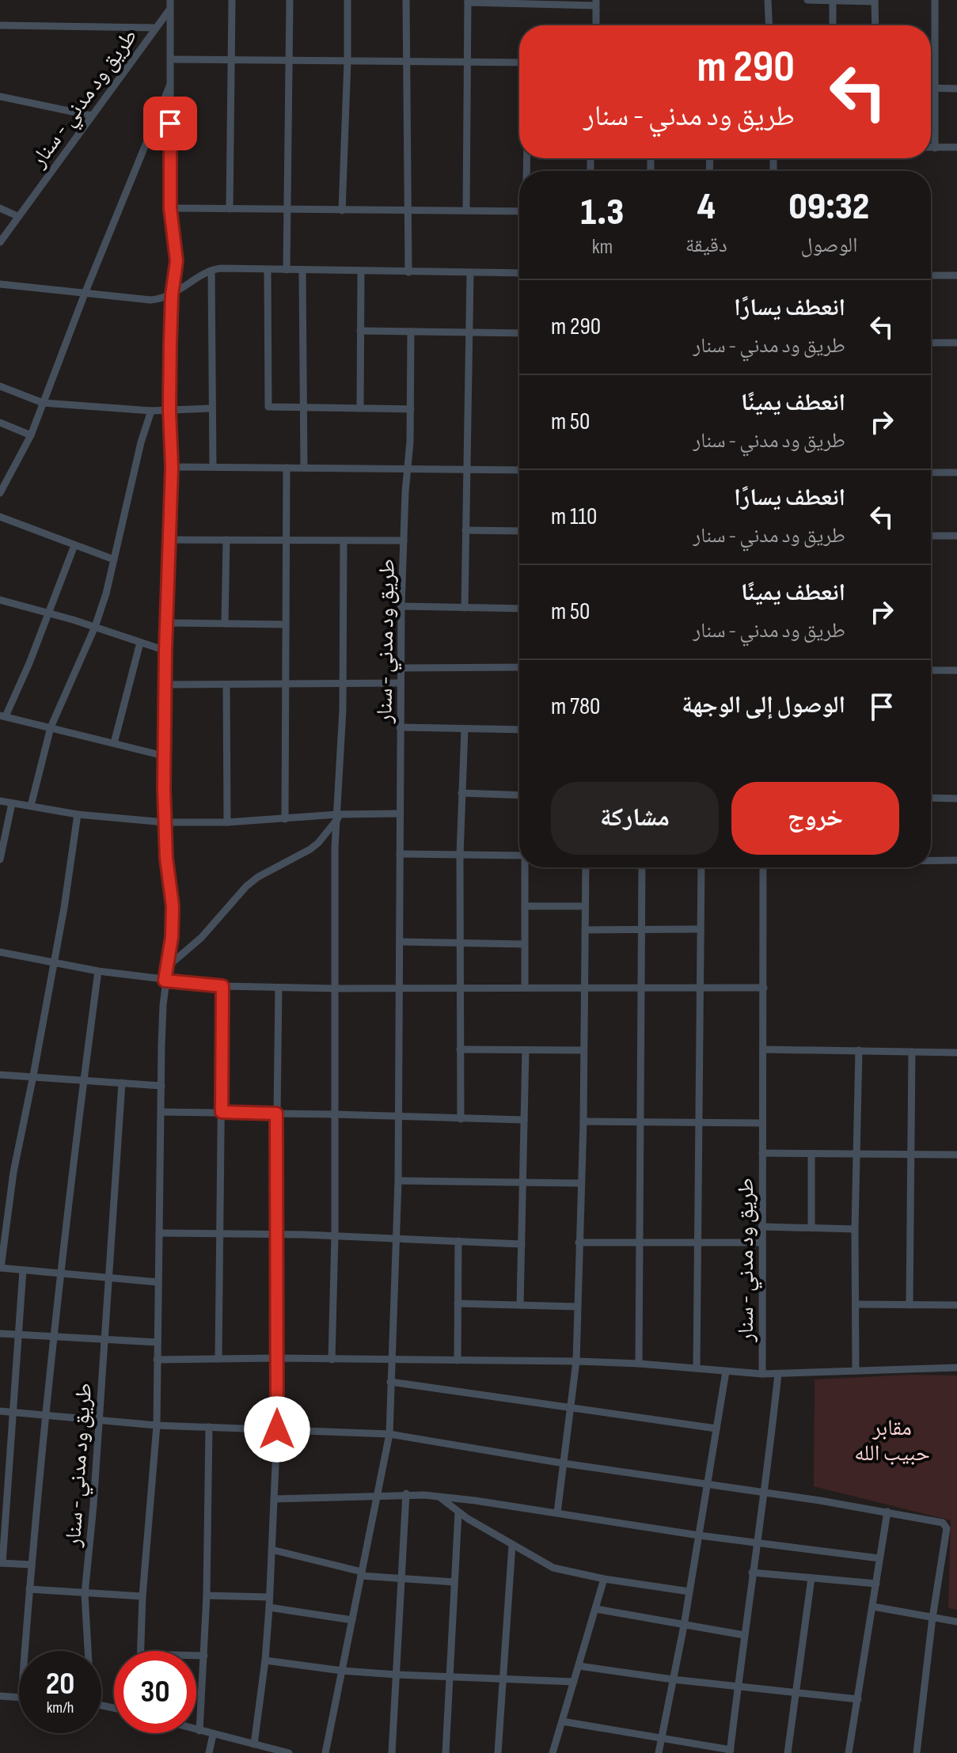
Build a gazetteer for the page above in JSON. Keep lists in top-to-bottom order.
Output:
{
  "streets": {
    "street": ["طريق ود مدني - سنار"]
  },
  "parks": ["مقابر حبيب الله"],
  "page": {
    "turn": ["290 m", "طريق ود مدني - سنار"],
    "eta": [
      "09:32",
      "الوصول",
      "4",
      "دقيقة",
      "1.3",
      "km"
    ],
    "list": [
      {
        "name": "انعطف يسارًا",
        "note": "طريق ود مدني - سنار",
        "value": "290 m"
      },
      {
        "name": "انعطف يمينًا",
        "note": "طريق ود مدني - سنار",
        "value": "50 m"
      },
      {
        "name": "انعطف يسارًا",
        "note": "طريق ود مدني - سنار",
        "value": "110 m"
      },
      {
        "name": "انعطف يمينًا",
        "note": "طريق ود مدني - سنار",
        "value": "50 m"
      },
      {
        "name": "الوصول إلى الوجهة",
        "value": "780 m"
      }
    ],
    "buttons": ["خروج", "مشاركة"],
    "speed": "20 km/h",
    "limit": "30"
  }
}
